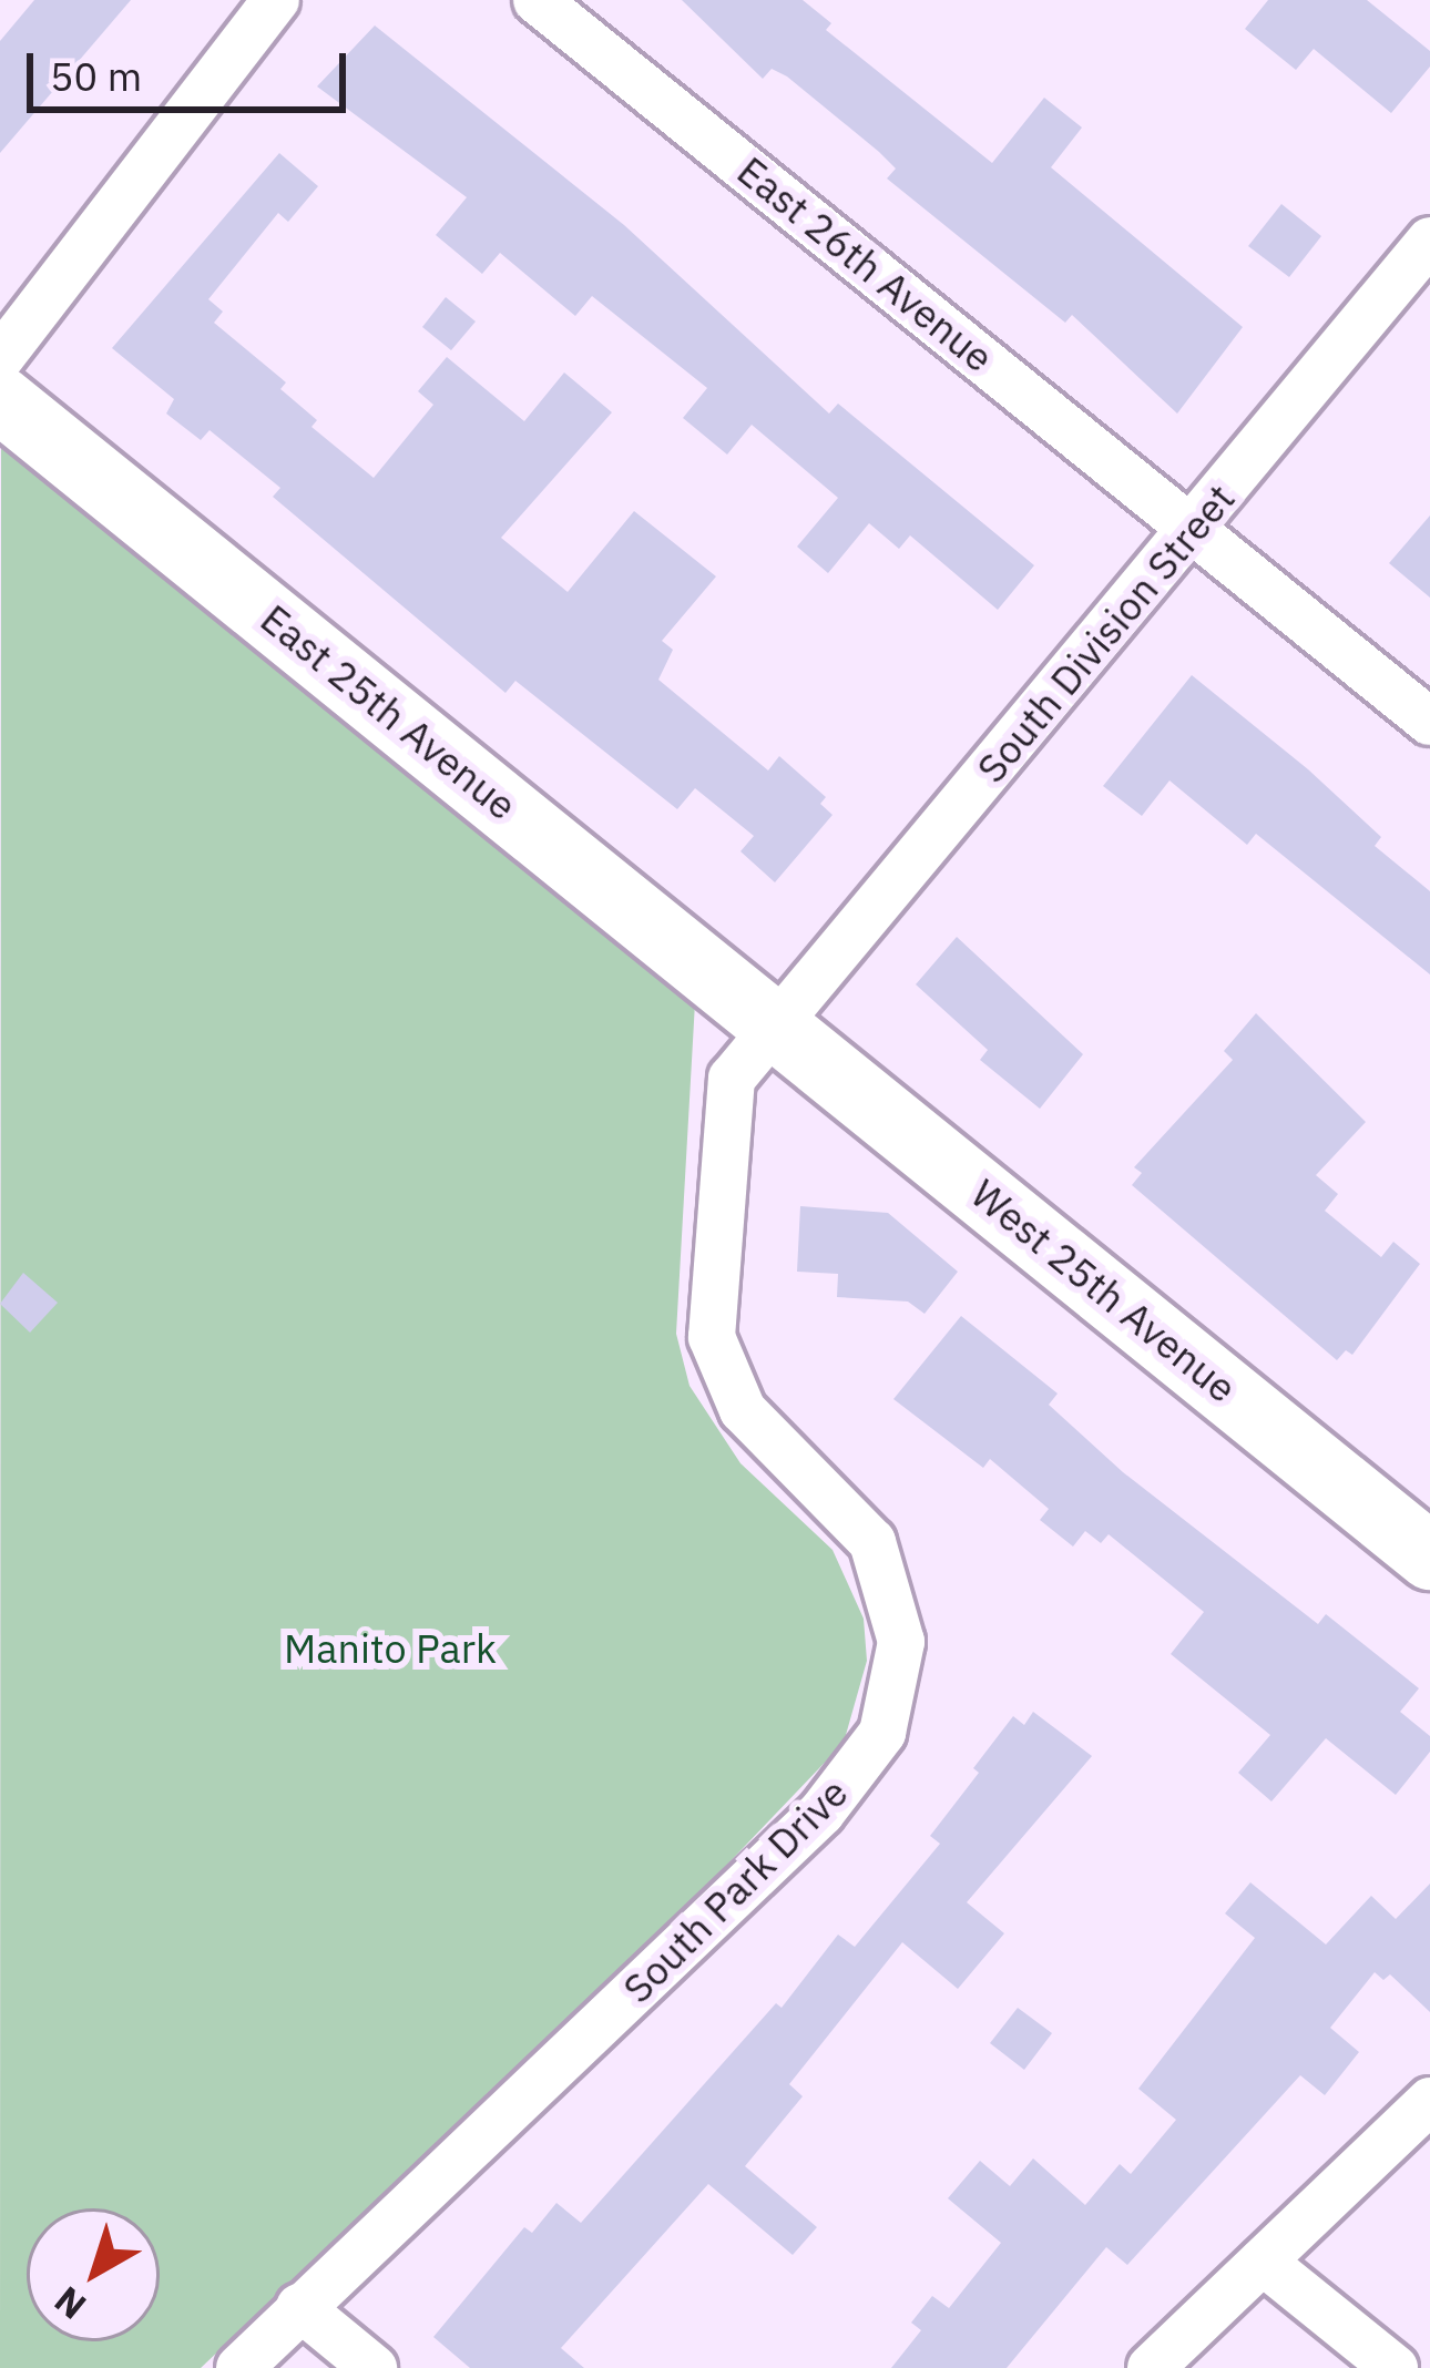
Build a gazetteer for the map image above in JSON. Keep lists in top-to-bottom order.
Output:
{
  "streets": {
    "street": [
      "East 26th Avenue",
      "South Division Street",
      "East 25th Avenue",
      "West 25th Avenue",
      "South Park Drive"
    ]
  },
  "crossings": [
    ["East 26th Avenue", "South Division Street"],
    ["South Division Street", "East 25th Avenue"],
    ["South Division Street", "West 25th Avenue"],
    ["South Division Street", "South Park Drive"],
    ["East 25th Avenue", "West 25th Avenue"],
    ["East 25th Avenue", "South Park Drive"],
    ["West 25th Avenue", "South Park Drive"]
  ],
  "parks": ["Manito Park"],
  "scale_bar": "50 m",
  "north": "bottom left"
}
